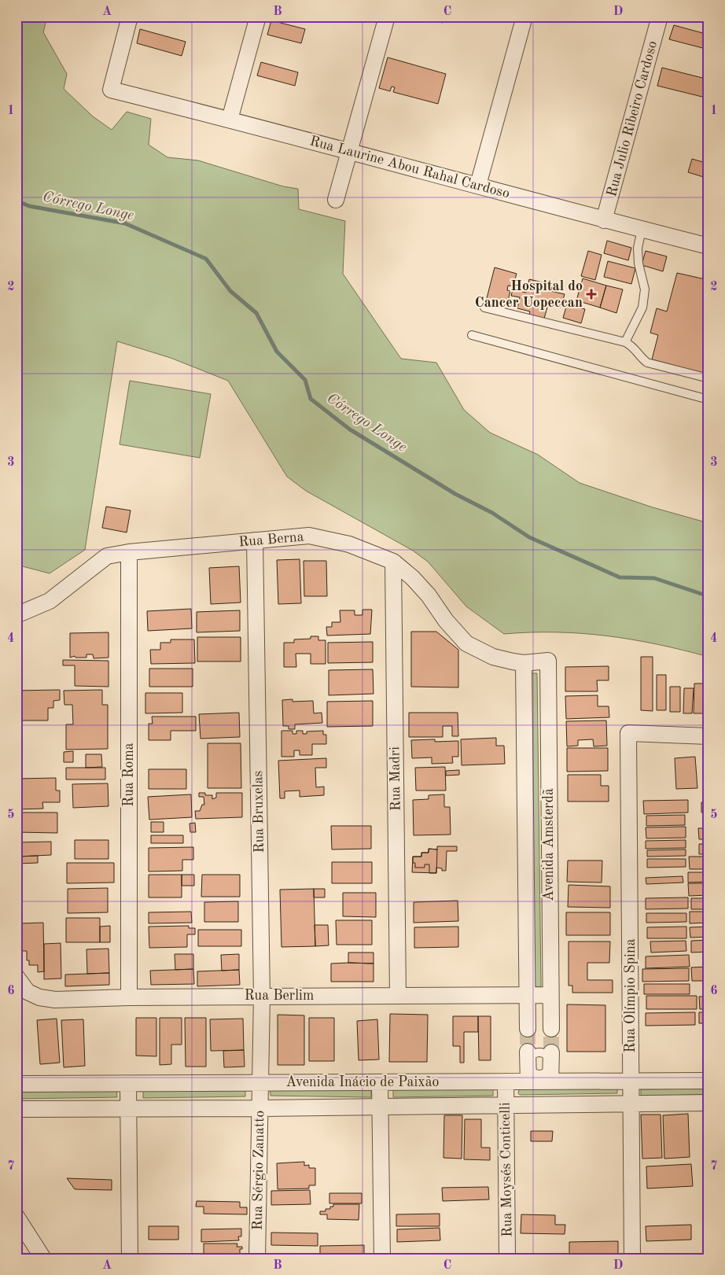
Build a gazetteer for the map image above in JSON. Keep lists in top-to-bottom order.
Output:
{
  "streets": {
    "street": [
      "Rua Julio Ribeiro Cardoso",
      "Rua Laurine Abou Rahal Cardoso",
      "Rua Berna",
      "Rua Roma",
      "Rua Madri",
      "Rua Bruxelas",
      "Avenida Amsterdã",
      "Rua Berlim",
      "Rua Olímpio Spina",
      "Avenida Inácio de Paixão",
      "Rua Moysés Conticelli",
      "Rua Sérgio Zanatto"
    ]
  },
  "crossings": [
    ["Rua Julio Ribeiro Cardoso", "Rua Laurine Abou Rahal Cardoso"],
    ["Rua Berna", "Rua Roma"],
    ["Rua Berna", "Rua Madri"],
    ["Rua Berna", "Rua Bruxelas"],
    ["Rua Berna", "Avenida Amsterdã"],
    ["Rua Roma", "Rua Berlim"],
    ["Rua Madri", "Rua Berlim"],
    ["Rua Bruxelas", "Rua Berlim"],
    ["Rua Bruxelas", "Avenida Inácio de Paixão"],
    ["Rua Bruxelas", "Rua Sérgio Zanatto"],
    ["Avenida Amsterdã", "Rua Berlim"],
    ["Rua Olímpio Spina", "Avenida Inácio de Paixão"],
    ["Avenida Inácio de Paixão", "Rua Moysés Conticelli"],
    ["Avenida Inácio de Paixão", "Rua Sérgio Zanatto"]
  ],
  "water": ["Córrego Longe"],
  "places": {
    "health": ["Hospital do Cancer Uopeccan"]
  },
  "grid": {
    "columns": [
      "A",
      "B",
      "C",
      "D"
    ],
    "rows": [
      "1",
      "2",
      "3",
      "4",
      "5",
      "6",
      "7"
    ]
  }
}
